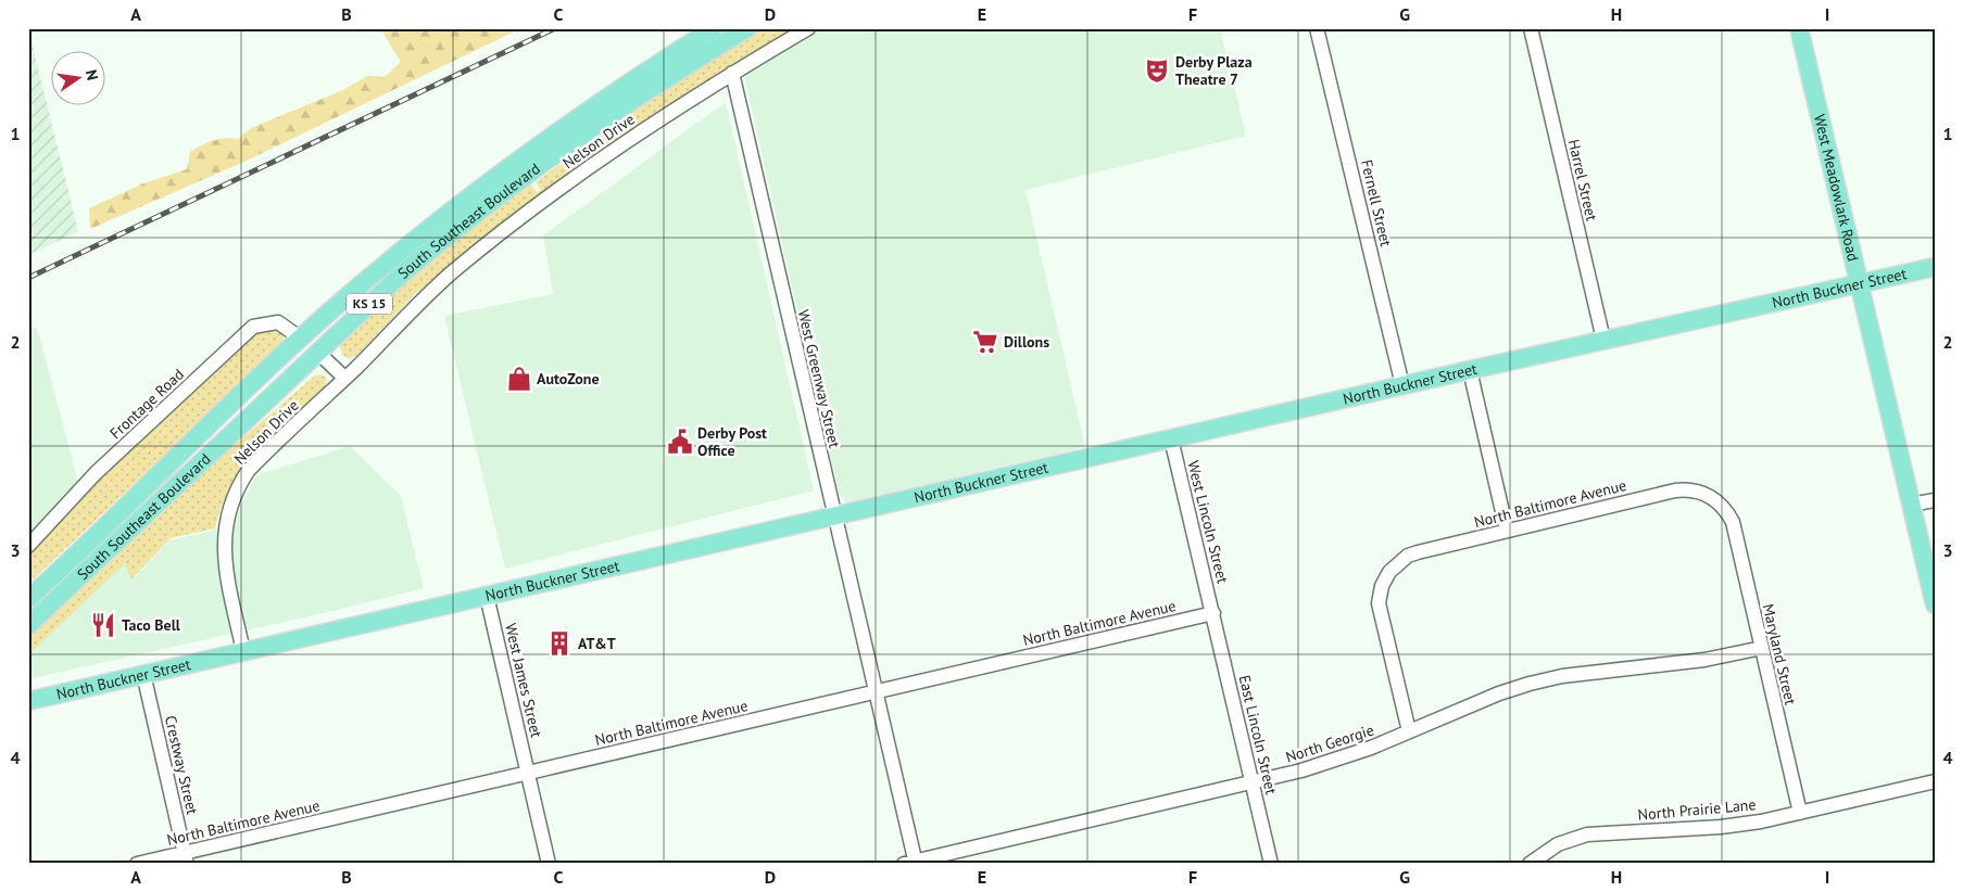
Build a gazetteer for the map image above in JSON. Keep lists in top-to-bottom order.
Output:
{
  "streets": {
    "main road": [
      "West Meadowlark Road",
      "South Southeast Boulevard",
      "North Buckner Street",
      "KS 15"
    ],
    "street": [
      "Nelson Drive",
      "Harrel Street",
      "Fernell Street",
      "West Greenway Street",
      "Frontage Road",
      "North Baltimore Avenue",
      "West Lincoln Street",
      "Maryland Street",
      "West James Street",
      "East Lincoln Street",
      "North Georgie",
      "Crestway Street",
      "North Prairie Lane"
    ]
  },
  "crossings": [
    ["Nelson Drive", "North Buckner Street"],
    ["Nelson Drive", "West Greenway Street"],
    ["Harrel Street", "North Buckner Street"],
    ["West Meadowlark Road", "North Buckner Street"],
    ["Fernell Street", "North Buckner Street"],
    ["South Southeast Boulevard", "Frontage Road"],
    ["North Buckner Street", "West Greenway Street"],
    ["North Buckner Street", "West Lincoln Street"],
    ["North Buckner Street", "West James Street"],
    ["North Buckner Street", "Crestway Street"],
    ["West Greenway Street", "North Baltimore Avenue"],
    ["West Greenway Street", "North Georgie"],
    ["North Baltimore Avenue", "West Lincoln Street"],
    ["North Baltimore Avenue", "Maryland Street"],
    ["North Baltimore Avenue", "West James Street"],
    ["North Baltimore Avenue", "East Lincoln Street"],
    ["North Baltimore Avenue", "North Georgie"],
    ["North Baltimore Avenue", "Crestway Street"],
    ["West Lincoln Street", "East Lincoln Street"],
    ["Maryland Street", "North Georgie"],
    ["Maryland Street", "North Prairie Lane"],
    ["East Lincoln Street", "North Georgie"]
  ],
  "places": {
    "theatre": ["Derby Plaza Theatre 7"],
    "supermarket": ["Dillons"],
    "shop": ["AutoZone"],
    "public building": ["Derby Post Office"],
    "restaurant": ["Taco Bell"],
    "building": ["AT&T"]
  },
  "north": "right",
  "grid": {
    "columns": [
      "A",
      "B",
      "C",
      "D",
      "E",
      "F",
      "G",
      "H",
      "I"
    ],
    "rows": [
      "1",
      "2",
      "3",
      "4"
    ]
  }
}
